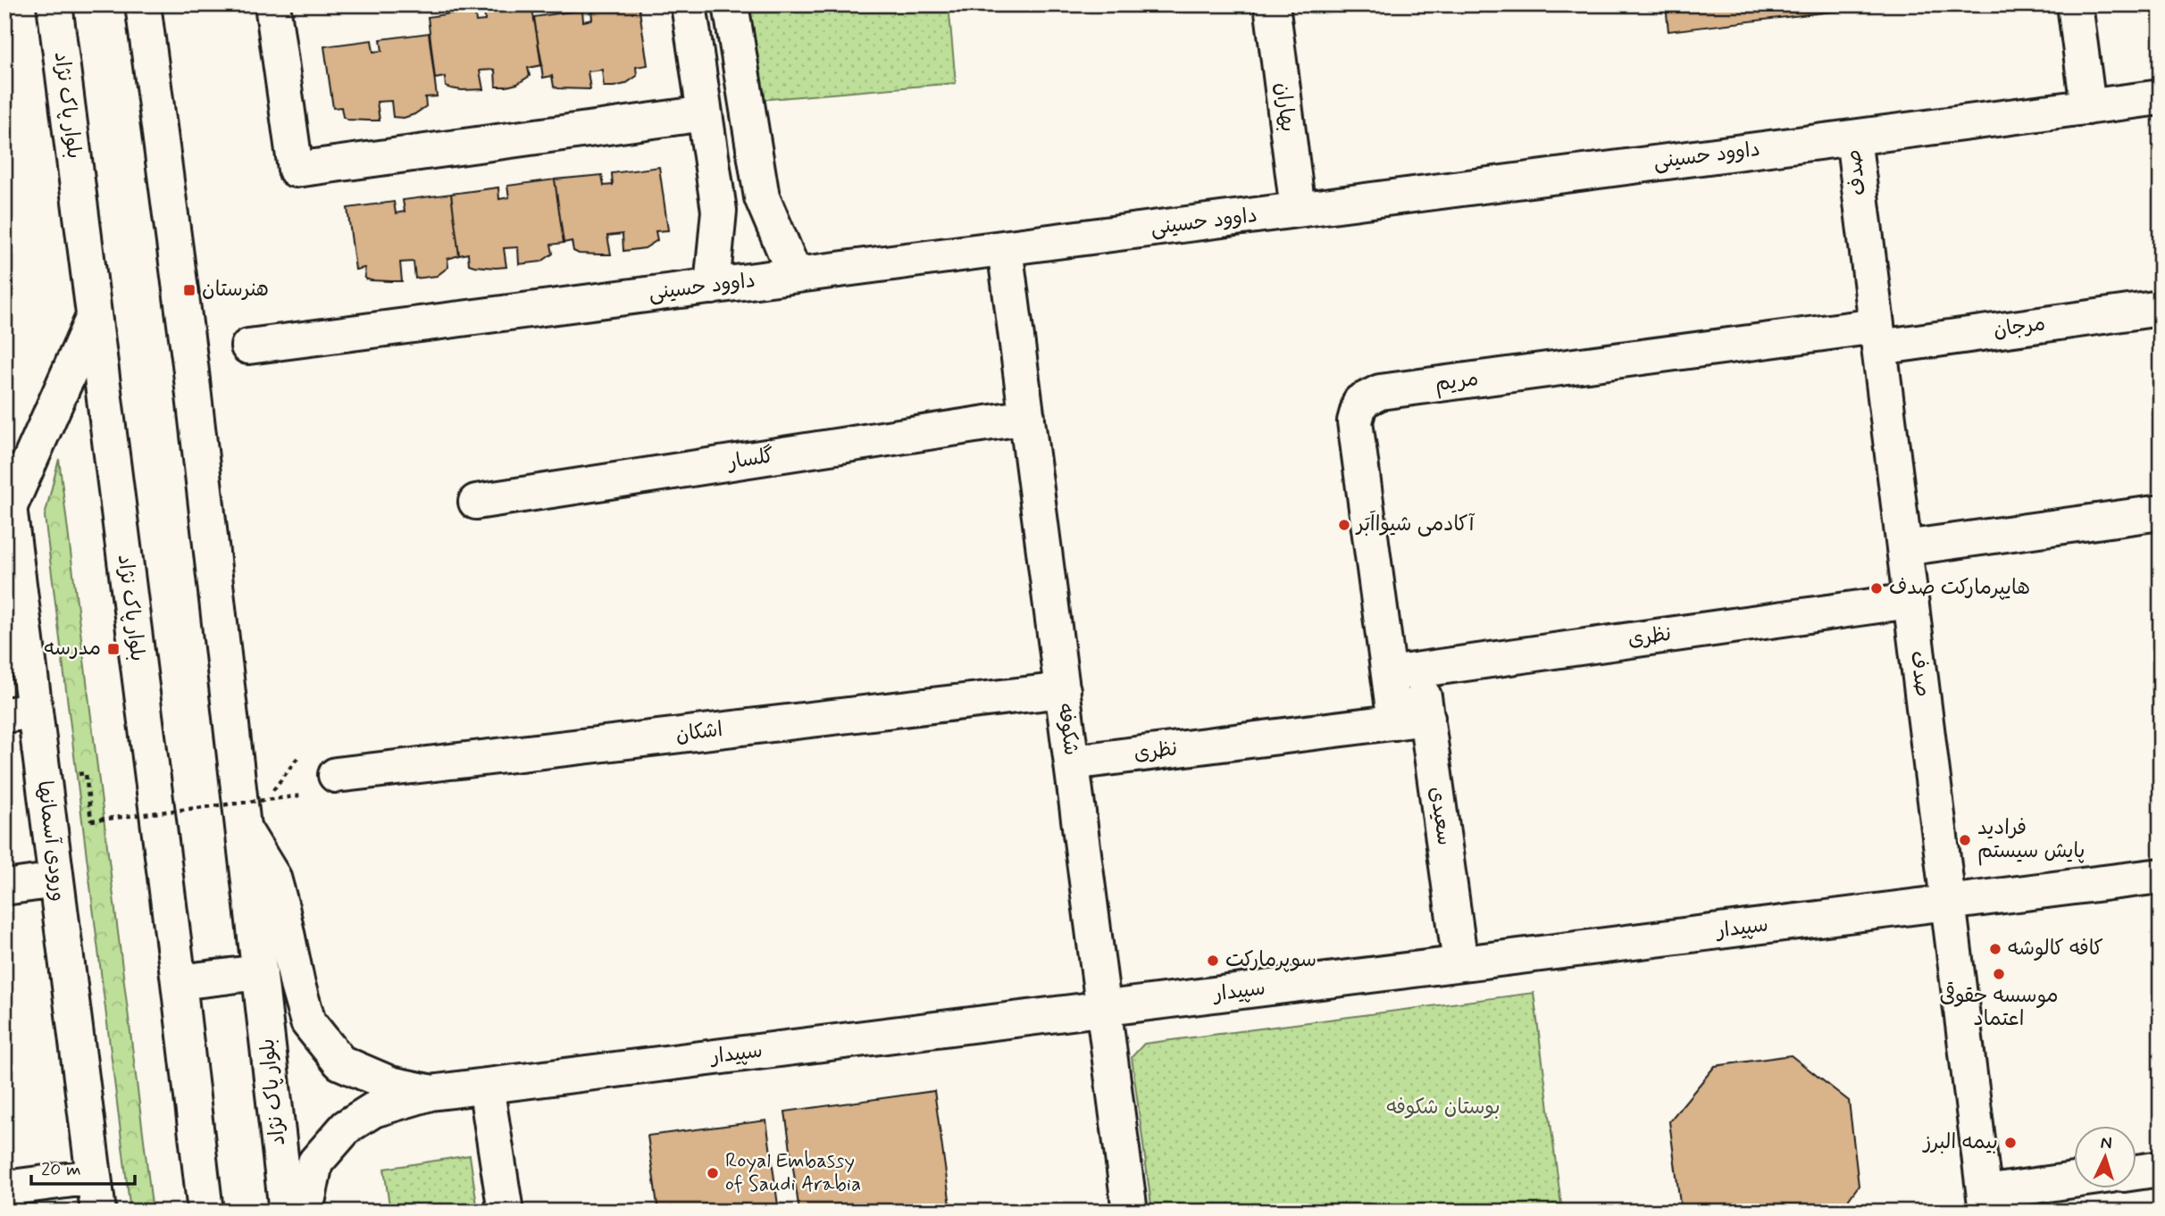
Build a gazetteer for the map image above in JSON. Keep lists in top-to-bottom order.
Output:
{
  "streets": {
    "street": [
      "بلوار پاک نژاد",
      "بهاران",
      "داوود حسینی",
      "صدف",
      "مرجان",
      "مریم",
      "گلسار",
      "نظری",
      "شکوفه",
      "اشکان",
      "سعیدی",
      "ورودی آسمانها",
      "سپیدار"
    ]
  },
  "crossings": [
    ["بهاران", "داوود حسینی"],
    ["داوود حسینی", "صدف"],
    ["داوود حسینی", "شکوفه"],
    ["صدف", "مرجان"],
    ["صدف", "مریم"],
    ["صدف", "نظری"],
    ["صدف", "سپیدار"],
    ["مرجان", "مریم"],
    ["مریم", "نظری"],
    ["مریم", "سعیدی"],
    ["گلسار", "شکوفه"],
    ["نظری", "شکوفه"],
    ["نظری", "سعیدی"],
    ["شکوفه", "اشکان"],
    ["شکوفه", "سپیدار"],
    ["سعیدی", "سپیدار"]
  ],
  "parks": ["بوستان شکوفه"],
  "places": {
    "transit": ["هنرستان", "مدرسه"],
    "other": [
      "آکادمی شیوااَبَر",
      "هایپرمارکت صدف",
      "فرادید پایش سیستم",
      "کافه کالوشه",
      "سوپرمارکت",
      "موسسه حقوقی اعتماد",
      "بیمه البرز",
      "Royal Embassy of Saudi Arabia"
    ]
  },
  "scale_bar": "20 m",
  "north": "top"
}
